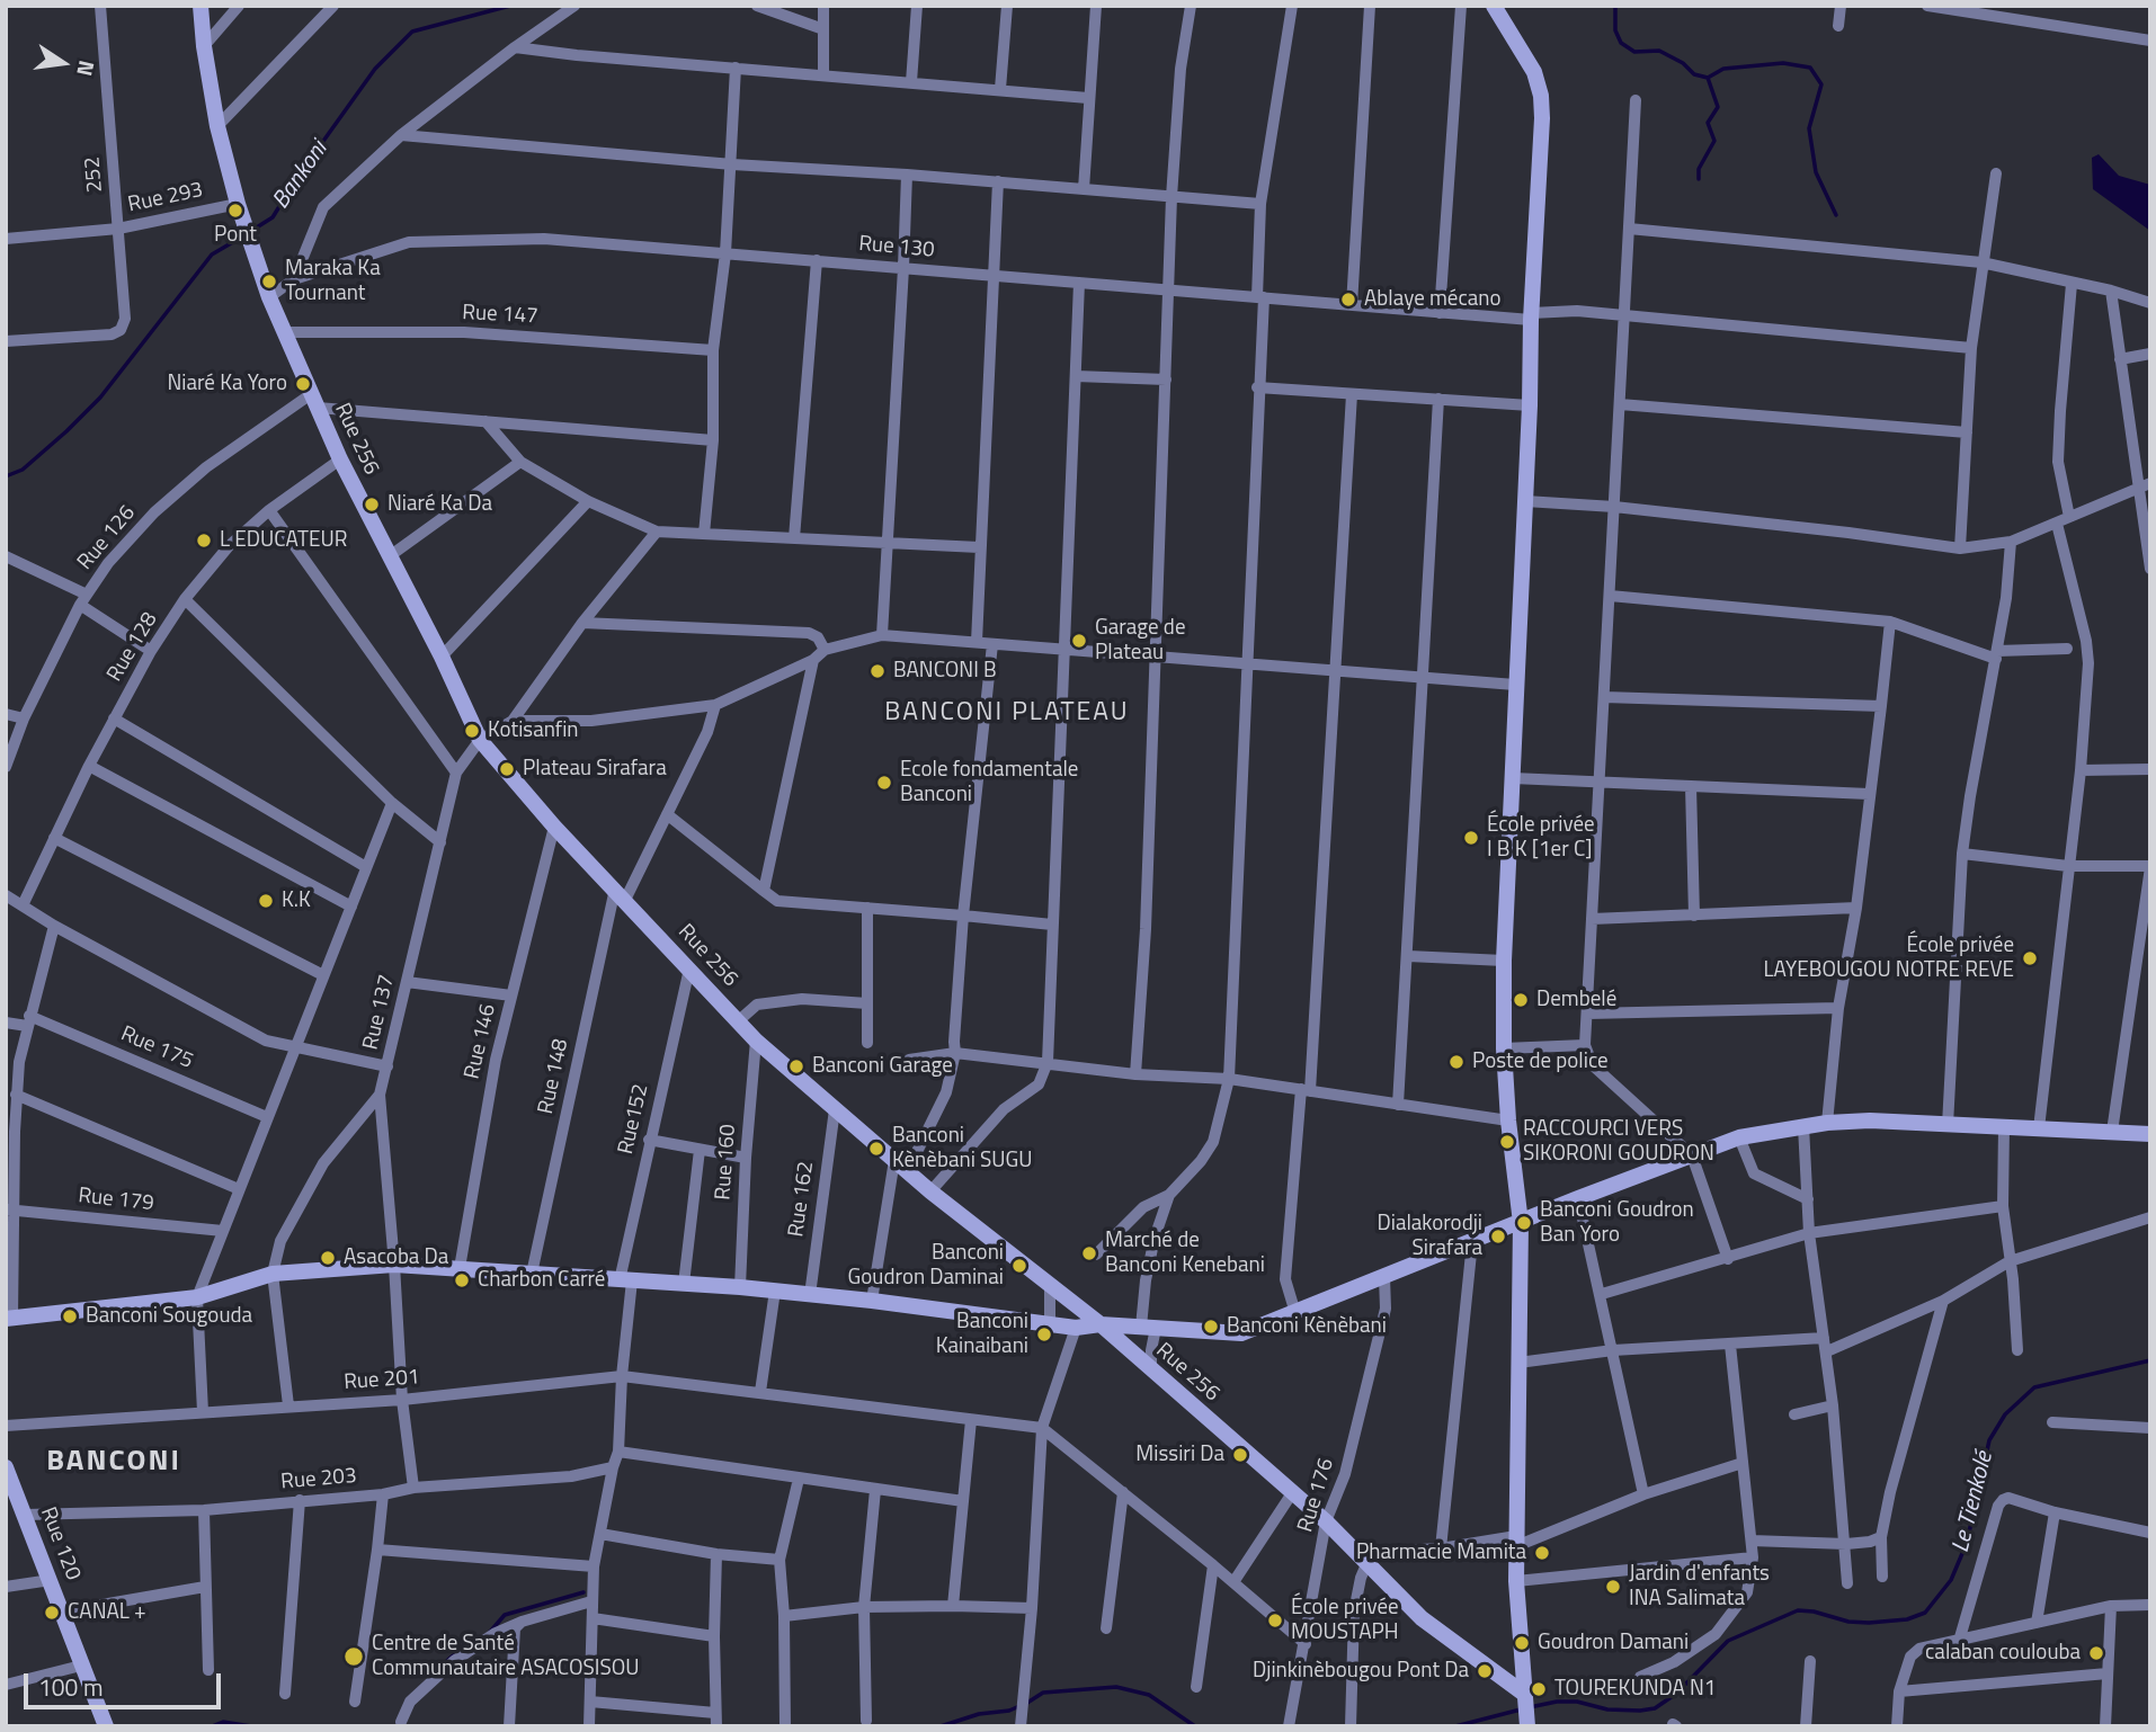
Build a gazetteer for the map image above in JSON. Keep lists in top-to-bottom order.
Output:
{
  "streets": {
    "street": [
      "252",
      "Rue 293",
      "Rue 130",
      "Rue 147",
      "Rue 256",
      "Rue 126",
      "Rue 128",
      "Rue 137",
      "Rue 146",
      "Rue 175",
      "Rue 148",
      "Rue152",
      "Rue 160",
      "Rue 162",
      "Rue 179",
      "Rue 201",
      "Rue 203",
      "Rue 176",
      "Rue 120"
    ]
  },
  "crossings": [
    ["252", "Rue 293"],
    ["Rue 293", "Rue 256"],
    ["Rue 130", "Rue 256"],
    ["Rue 147", "Rue 256"],
    ["Rue 256", "Rue 126"],
    ["Rue 256", "Rue 128"],
    ["Rue 256", "Rue 137"],
    ["Rue 256", "Rue 146"],
    ["Rue 256", "Rue 148"],
    ["Rue 256", "Rue152"],
    ["Rue 256", "Rue 160"],
    ["Rue 256", "Rue 162"],
    ["Rue 256", "Rue 176"],
    ["Rue152", "Rue 201"],
    ["Rue152", "Rue 203"],
    ["Rue 203", "Rue 120"]
  ],
  "districts": ["BANCONI PLATEAU", "BANCONI"],
  "water": ["Bankoni", "Le Tienkolé"],
  "places": [
    "Pont",
    "Maraka Ka Tournant",
    "Ablaye mécano",
    "Niaré Ka Yoro",
    "Niaré Ka Da",
    "L EDUCATEUR",
    "Garage de Plateau",
    "BANCONI B",
    "Kotisanfin",
    "Plateau Sirafara",
    "Ecole fondamentale Banconi",
    "École privée I B K [1er C]",
    "K.K",
    "École privée LAYEBOUGOU NOTRE REVE",
    "Dembelé",
    "Poste de police",
    "Banconi Garage",
    "RACCOURCI VERS SIKORONI GOUDRON",
    "Banconi Kènèbani SUGU",
    "Banconi Goudron Ban Yoro",
    "Dialakorodji Sirafara",
    "Marché de Banconi Kenebani",
    "Asacoba Da",
    "Banconi Goudron Daminai",
    "Charbon Carré",
    "Banconi Sougouda",
    "Banconi Kènèbani",
    "Banconi Kainaibani",
    "Missiri Da",
    "Pharmacie Mamita",
    "Jardin d'enfants INA Salimata",
    "CANAL +",
    "École privée MOUSTAPH",
    "Goudron Damani",
    "calaban coulouba",
    "Centre de Santé Communautaire ASACOSISOU",
    "Djinkinèbougou Pont Da",
    "TOUREKUNDA N1"
  ],
  "scale_bar": "100 m",
  "north": "right"
}
